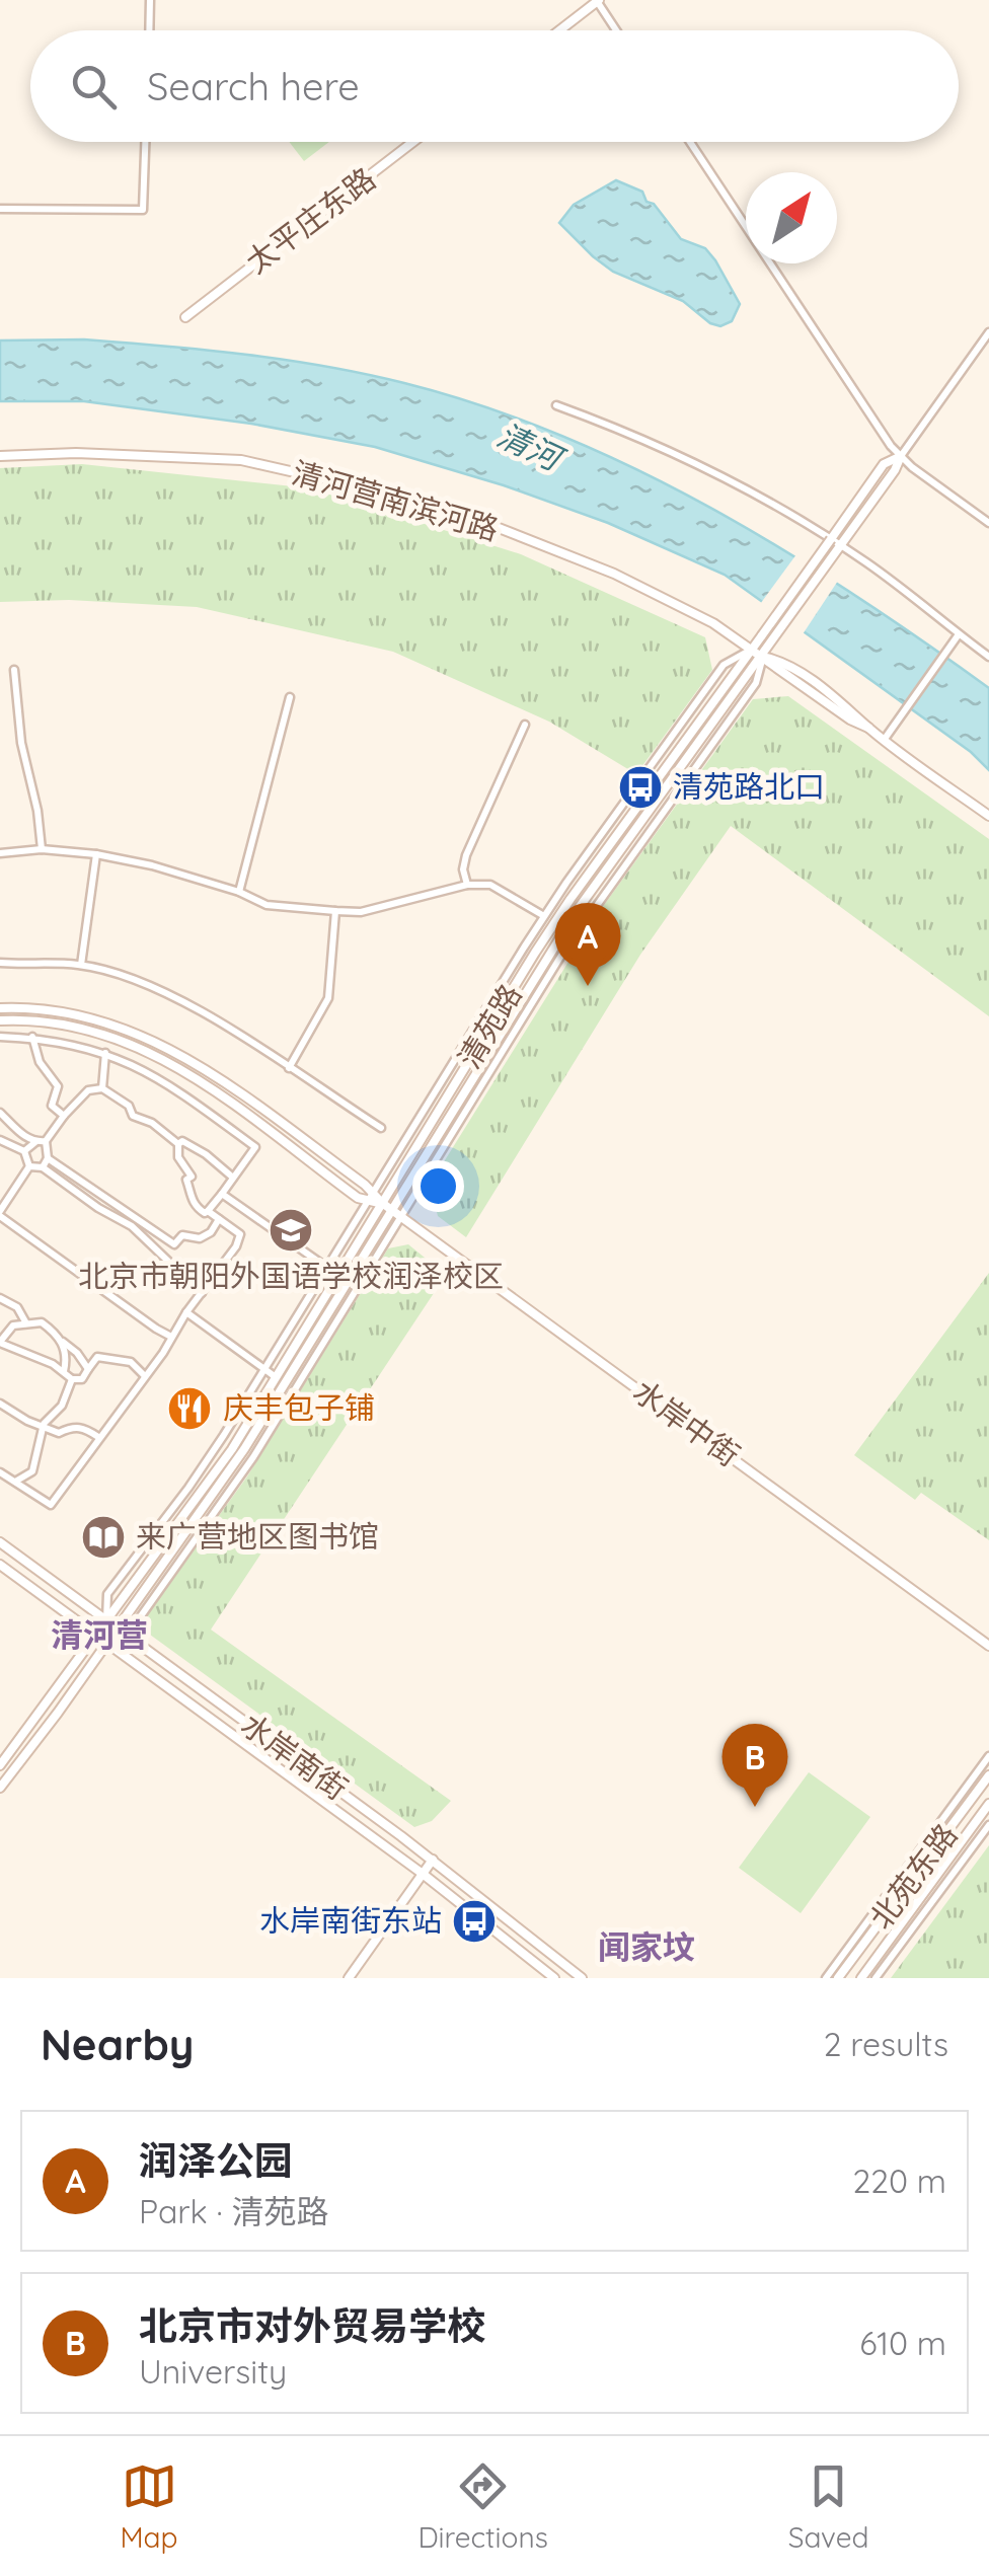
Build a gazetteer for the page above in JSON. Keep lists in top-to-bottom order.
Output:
{
  "streets": {
    "street": [
      "太平庄东路",
      "清河营南滨河路",
      "清苑路",
      "水岸中街",
      "水岸南街",
      "北苑东路"
    ]
  },
  "crossings": [
    ["清河营南滨河路", "清苑路"],
    ["清苑路", "水岸中街"],
    ["清苑路", "水岸南街"]
  ],
  "districts": ["清河营", "闻家坟"],
  "water": ["清河"],
  "places": {
    "bus stop": ["清苑路北口", "水岸南街东站"],
    "school or university": ["北京市朝阳外国语学校润泽校区"],
    "restaurant": ["庆丰包子铺"],
    "library": ["来广营地区图书馆"]
  },
  "north": "top right",
  "page": {
    "search": "Search here",
    "pins": ["A", "B"],
    "heading": ["Nearby", "2 results"],
    "list": [
      {
        "mark": "A",
        "name": "润泽公园",
        "note": "Park · 清苑路",
        "value": "220 m"
      },
      {
        "mark": "B",
        "name": "北京市对外贸易学校",
        "note": "University",
        "value": "610 m"
      }
    ],
    "nav": ["Map", "Directions", "Saved"]
  }
}
